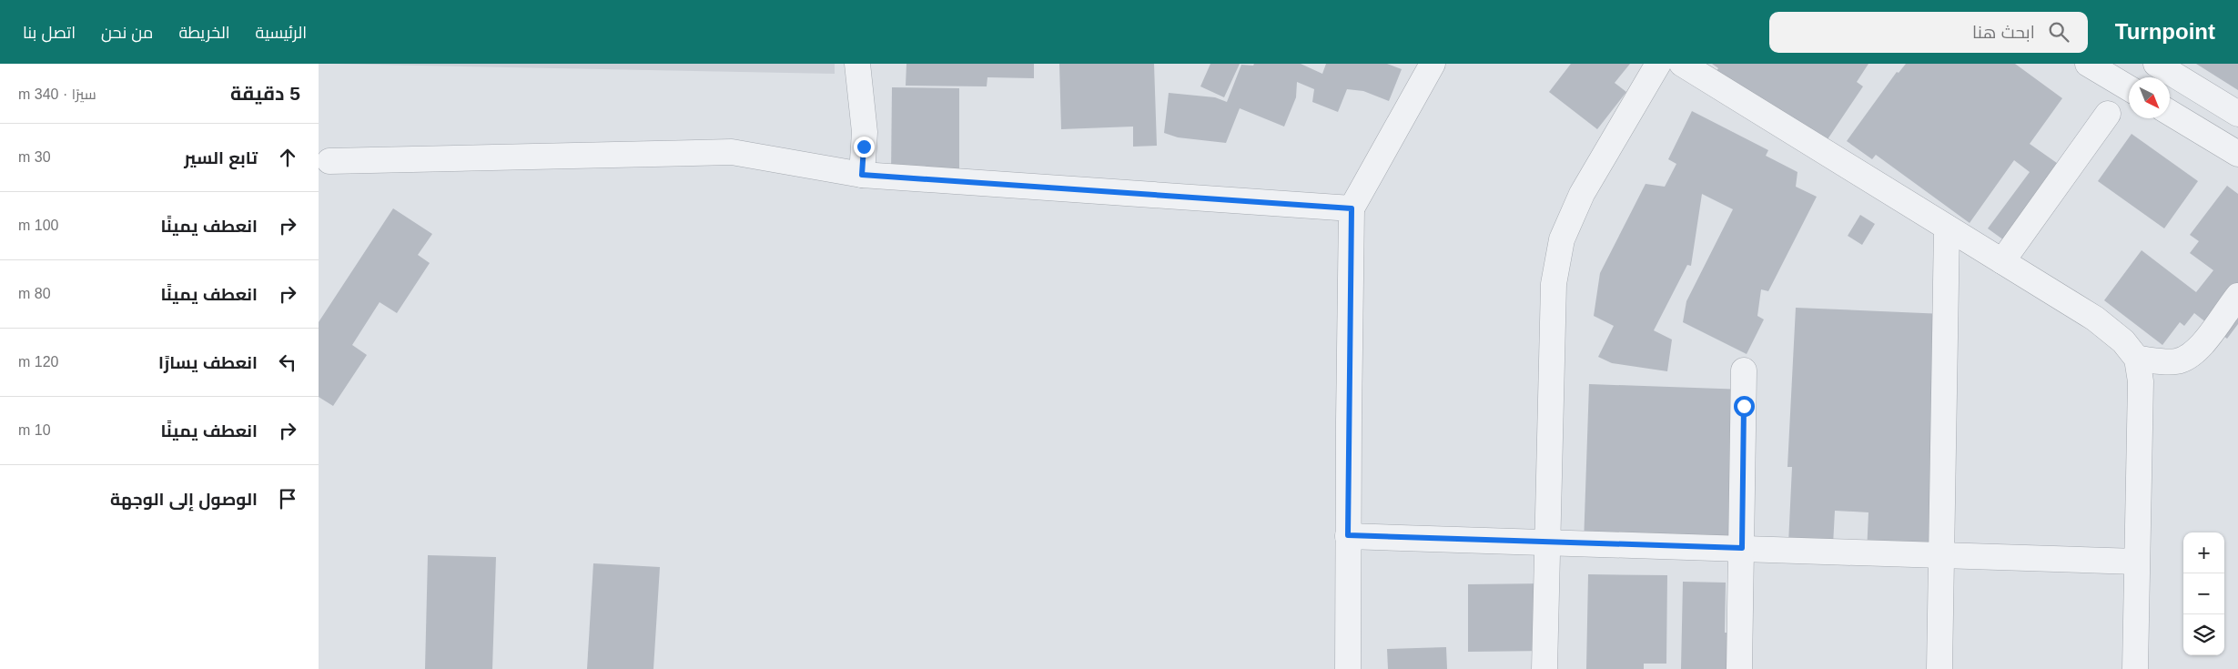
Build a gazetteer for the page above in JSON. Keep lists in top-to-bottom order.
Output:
{
  "north": "bottom right",
  "page": {
    "header": "Turnpoint",
    "search": "ابحث هنا",
    "nav": [
      "الرئيسية",
      "الخريطة",
      "من نحن",
      "اتصل بنا"
    ],
    "heading": ["5 دقيقة", "سيرًا · 340 m"],
    "list": [
      ["تابع السير", "30 m"],
      ["انعطف يمينًا", "100 m"],
      ["انعطف يمينًا", "80 m"],
      ["انعطف يسارًا", "120 m"],
      ["انعطف يمينًا", "10 m"],
      "الوصول إلى الوجهة"
    ],
    "map_buttons": ["+", "−"]
  }
}
